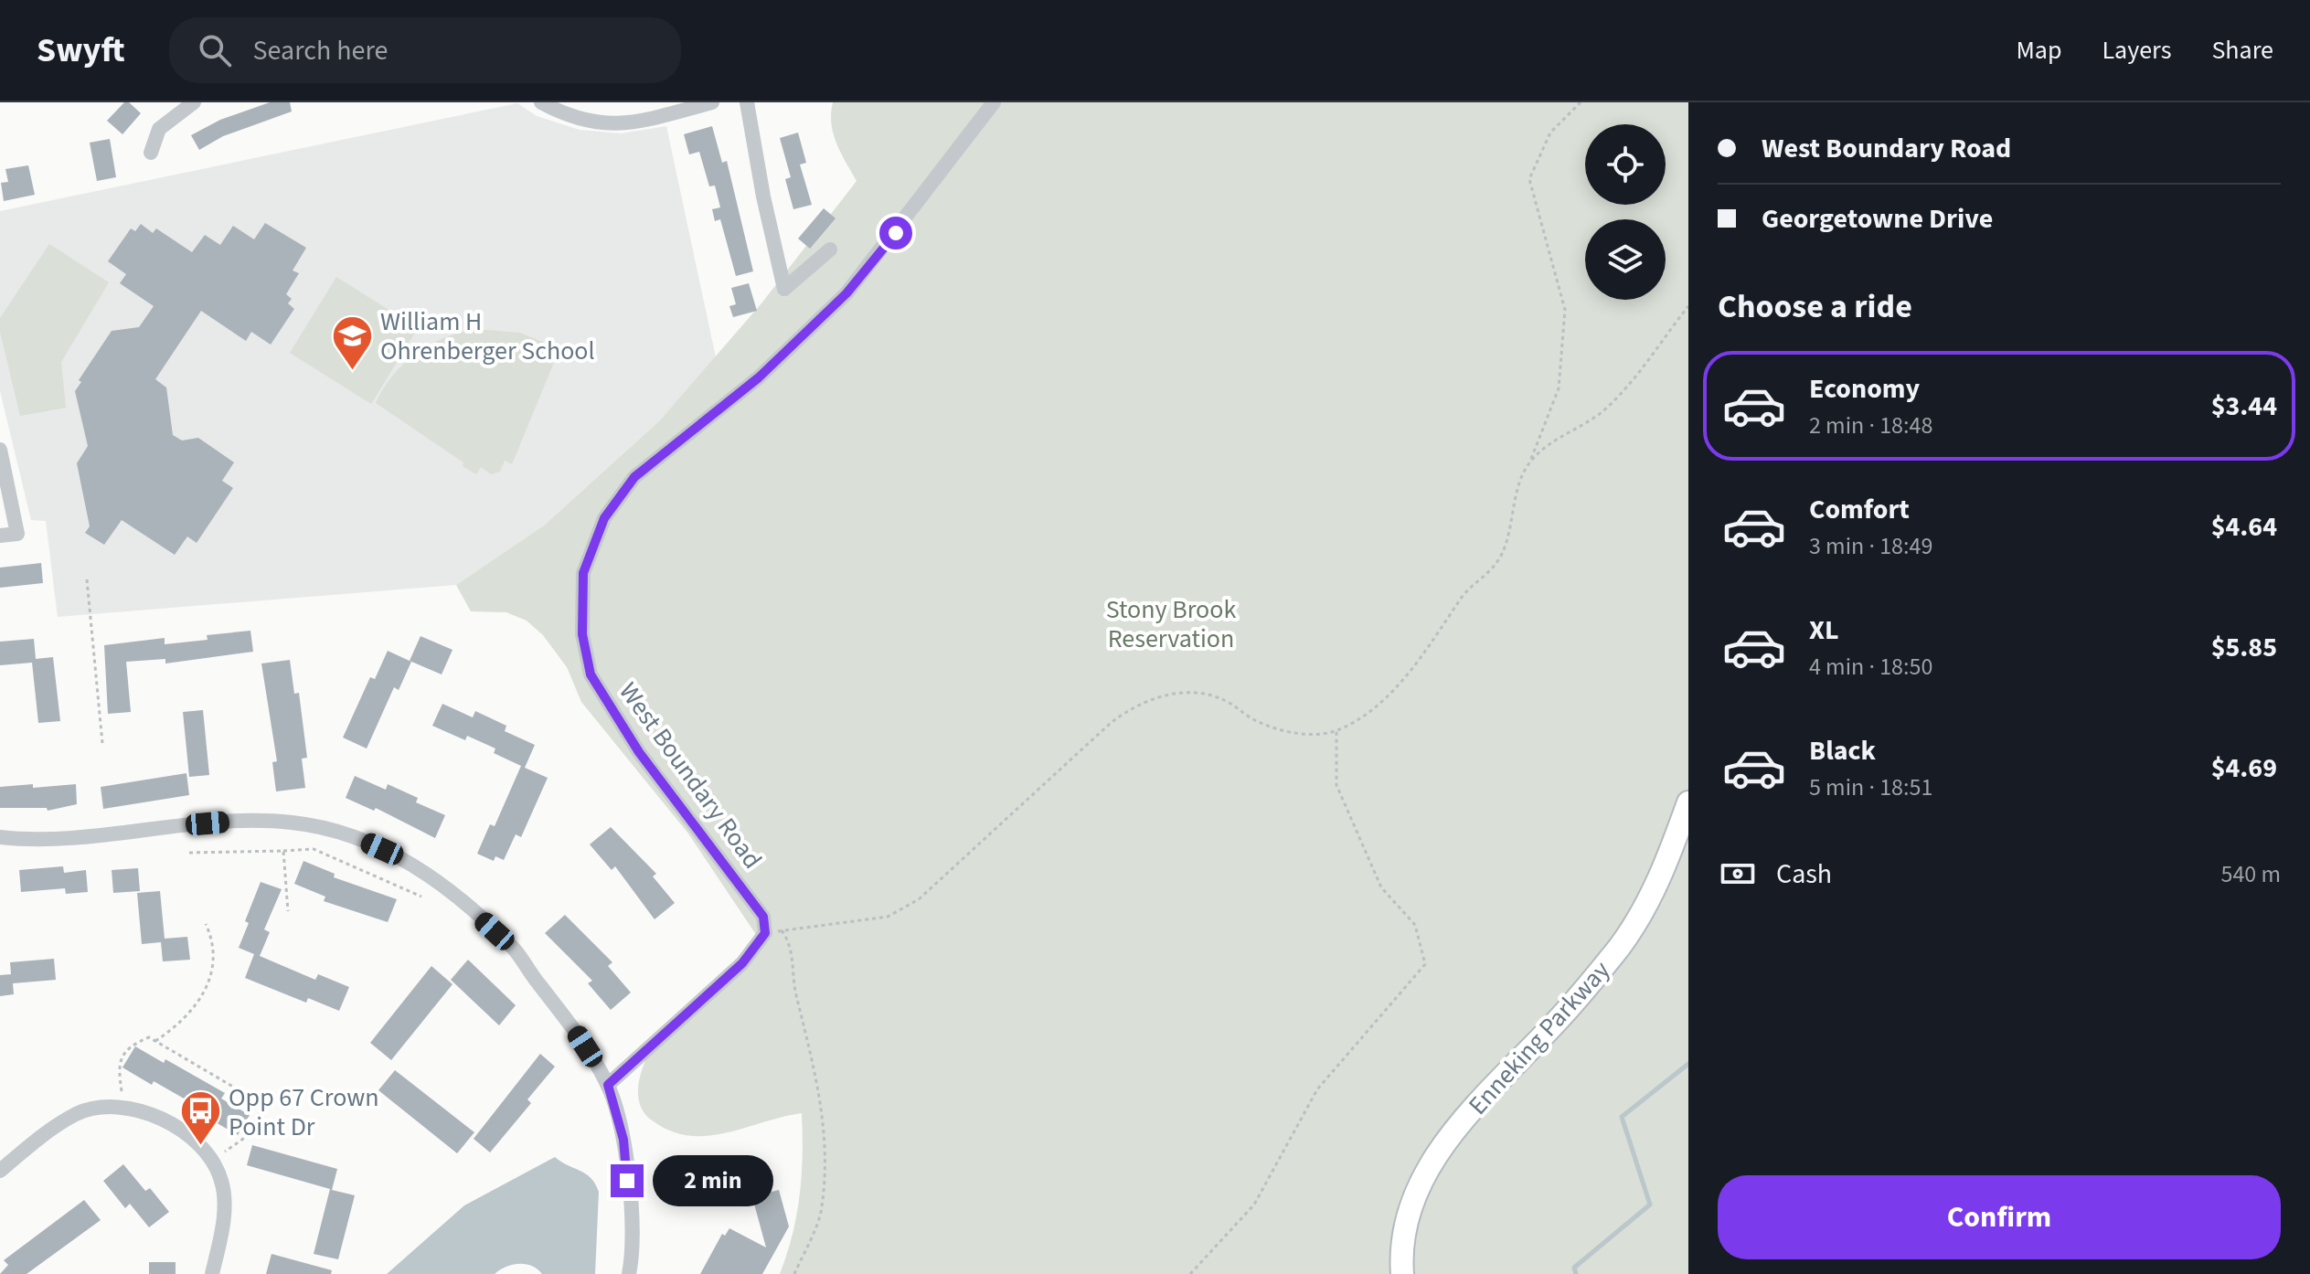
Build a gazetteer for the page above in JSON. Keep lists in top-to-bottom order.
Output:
{
  "streets": {
    "main road": ["Enneking Parkway"],
    "street": ["West Boundary Road"]
  },
  "parks": ["Stony Brook Reservation"],
  "places": {
    "school or university": ["William H Ohrenberger School"],
    "bus stop": ["Opp 67 Crown Point Dr"]
  },
  "page": {
    "header": "Swyft",
    "search": "Search here",
    "nav": ["Map", "Layers", "Share"],
    "banner": ["West Boundary Road", "Georgetowne Drive"],
    "heading": "Choose a ride",
    "list": [
      {
        "name": "Economy",
        "note": "2 min · 18:48",
        "value": "$3.44"
      },
      {
        "name": "Comfort",
        "note": "3 min · 18:49",
        "value": "$4.64"
      },
      {
        "name": "XL",
        "note": "4 min · 18:50",
        "value": "$5.85"
      },
      {
        "name": "Black",
        "note": "5 min · 18:51",
        "value": "$4.69"
      }
    ],
    "pay": ["Cash", "540 m"],
    "bubble": "2 min",
    "buttons": "Confirm"
  }
}
